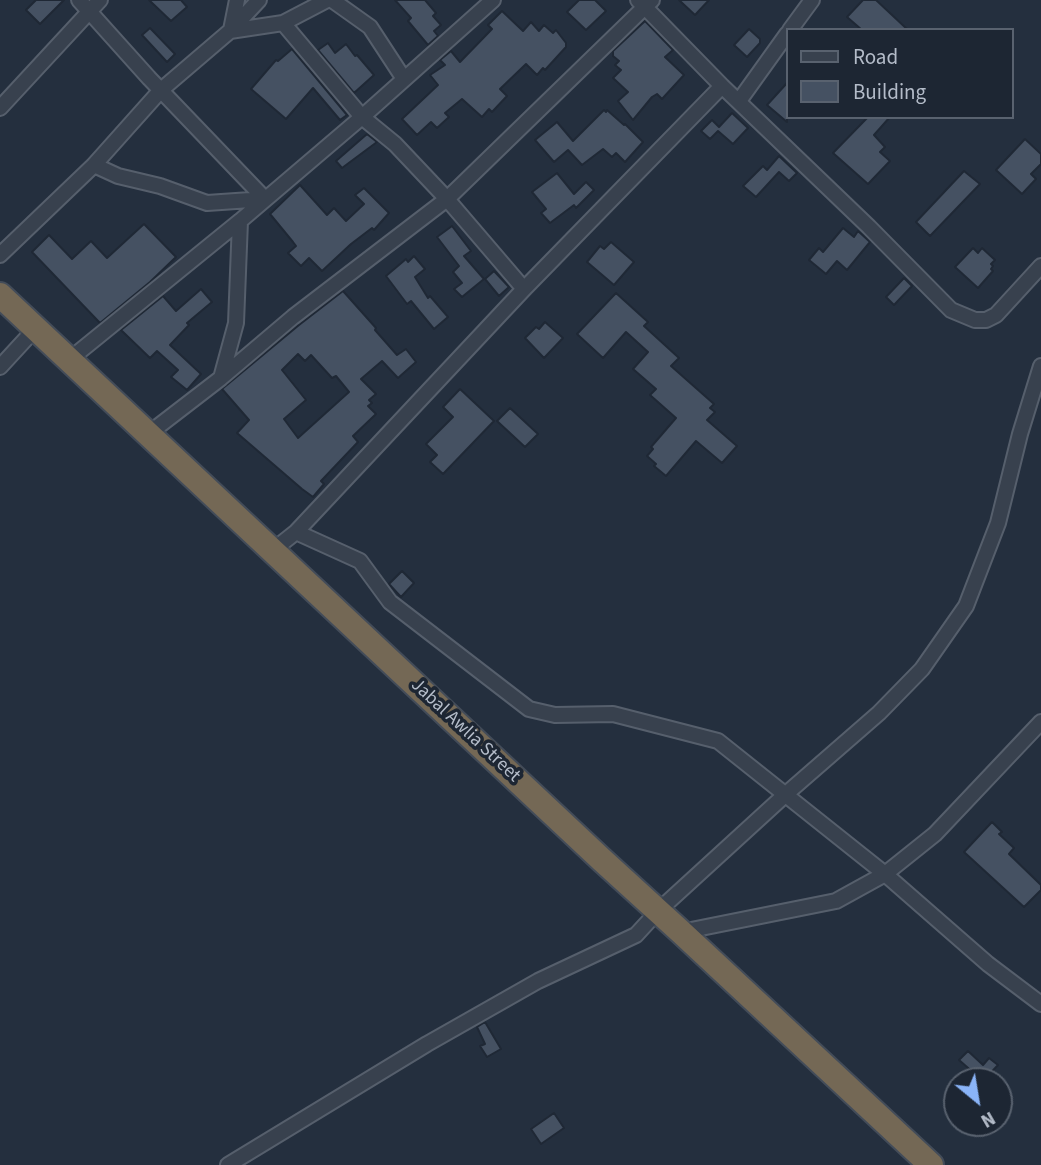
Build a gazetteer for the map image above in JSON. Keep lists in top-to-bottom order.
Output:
{
  "streets": {
    "highway": ["Jabal Awlia Street"]
  },
  "legend": ["Road", "Building"],
  "north": "bottom right"
}
